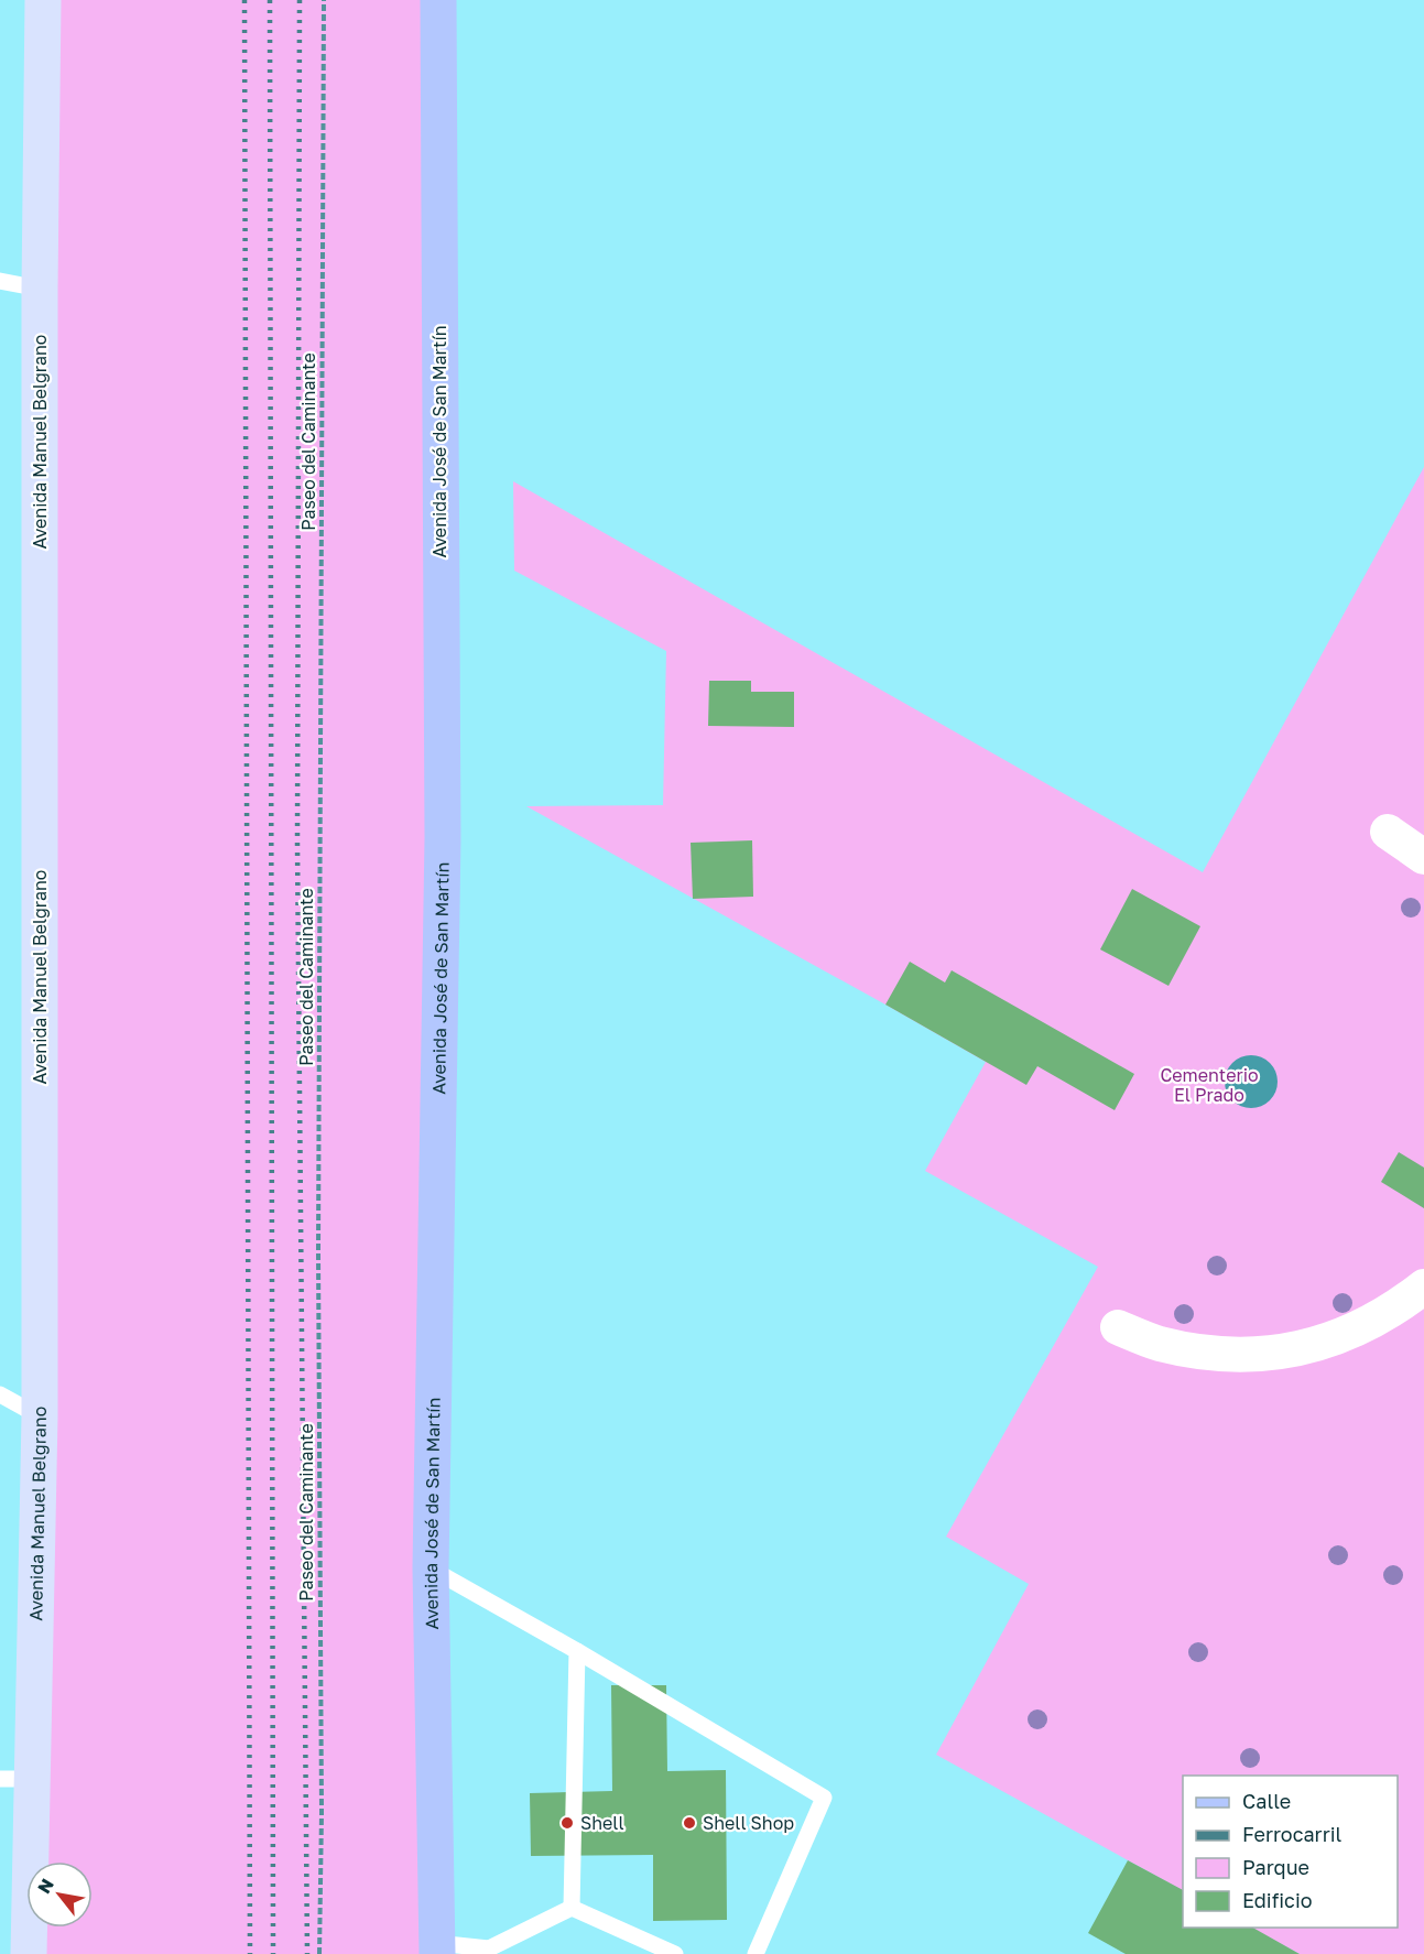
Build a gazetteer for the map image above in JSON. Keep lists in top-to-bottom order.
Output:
{
  "streets": {
    "main road": ["Avenida Manuel Belgrano", "Avenida José de San Martín"],
    "path": ["Paseo del Caminante"]
  },
  "parks": ["Cementerio El Prado"],
  "places": ["Shell", "Shell Shop"],
  "legend": [
    "Calle",
    "Ferrocarril",
    "Parque",
    "Edificio"
  ],
  "north": "top left"
}
